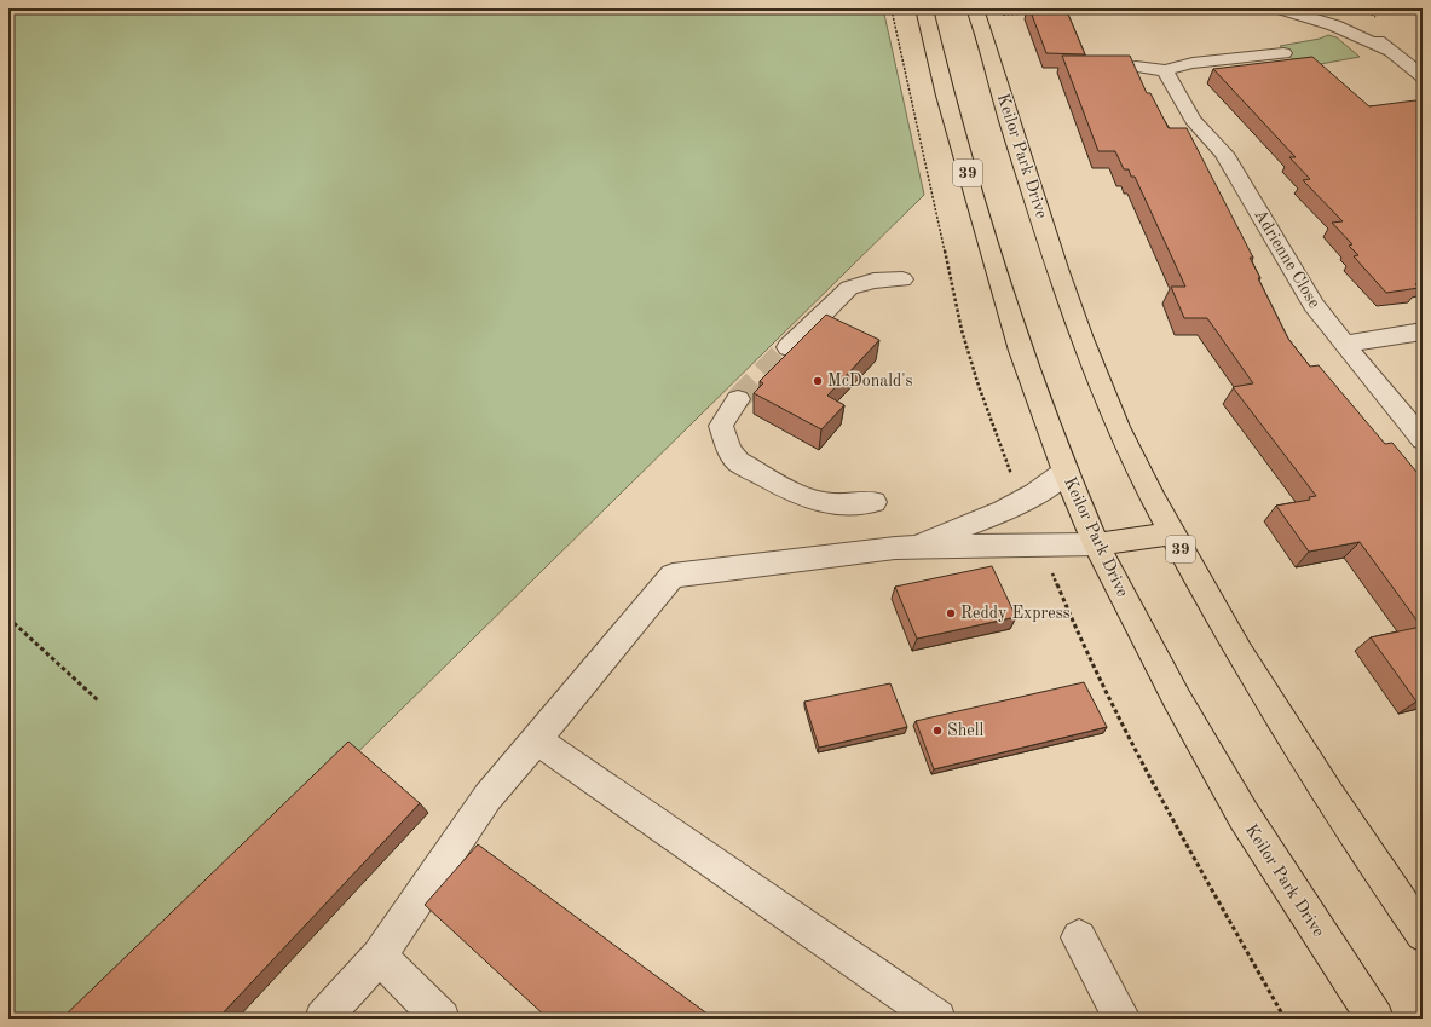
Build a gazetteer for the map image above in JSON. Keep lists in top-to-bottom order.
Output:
{
  "streets": {
    "main road": ["Keilor Park Drive", "39"],
    "street": ["Adrienne Close"]
  },
  "places": ["McDonald's", "Reddy Express", "Shell"]
}
